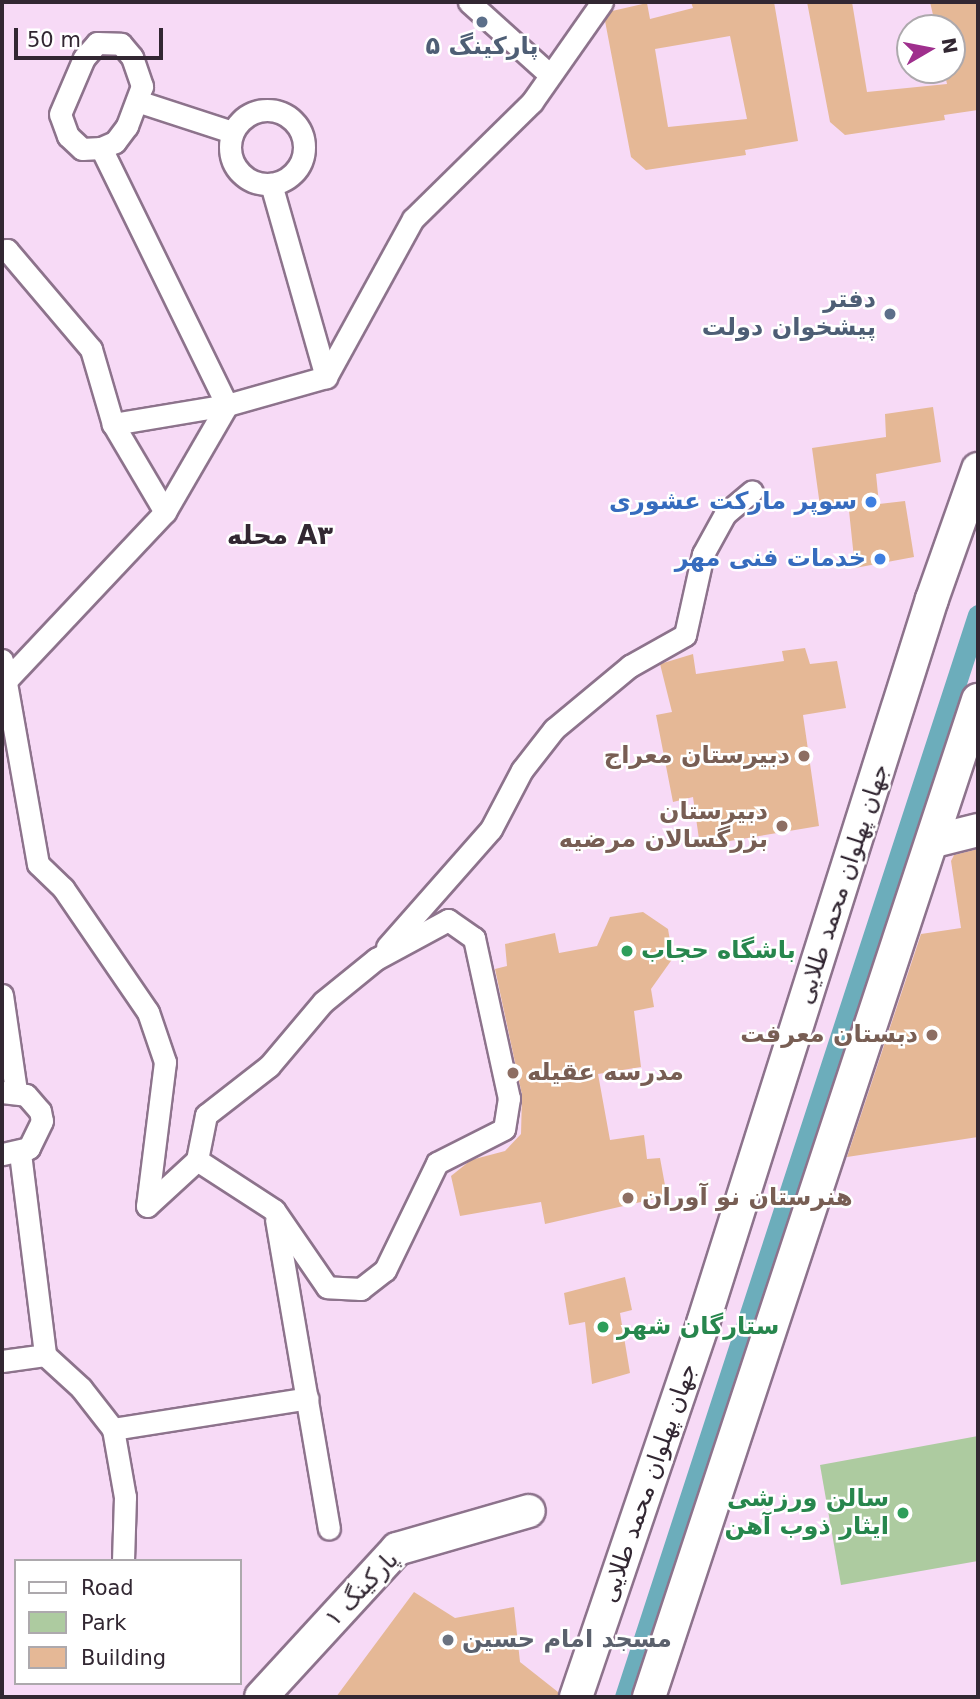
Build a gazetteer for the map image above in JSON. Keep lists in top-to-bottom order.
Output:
{
  "streets": {
    "street": ["جهان پهلوان محمد طلایی", "پارکینگ ۱"]
  },
  "districts": ["محله A۳"],
  "places": [
    "پارکینگ ۵",
    "دفتر پیشخوان دولت",
    "سوپر مارکت عشوری",
    "خدمات فنی مهر",
    "دبیرستان معراج",
    "دبیرستان بزرگسالان مرضیه",
    "باشگاه حجاب",
    "دبستان معرفت",
    "مدرسه عقیله",
    "هنرستان نو آوران",
    "ستارگان شهر",
    "سالن ورزشی ایثار ذوب آهن",
    "مسجد امام حسین"
  ],
  "legend": ["Road", "Park", "Building"],
  "scale_bar": "50 m",
  "north": "right"
}
